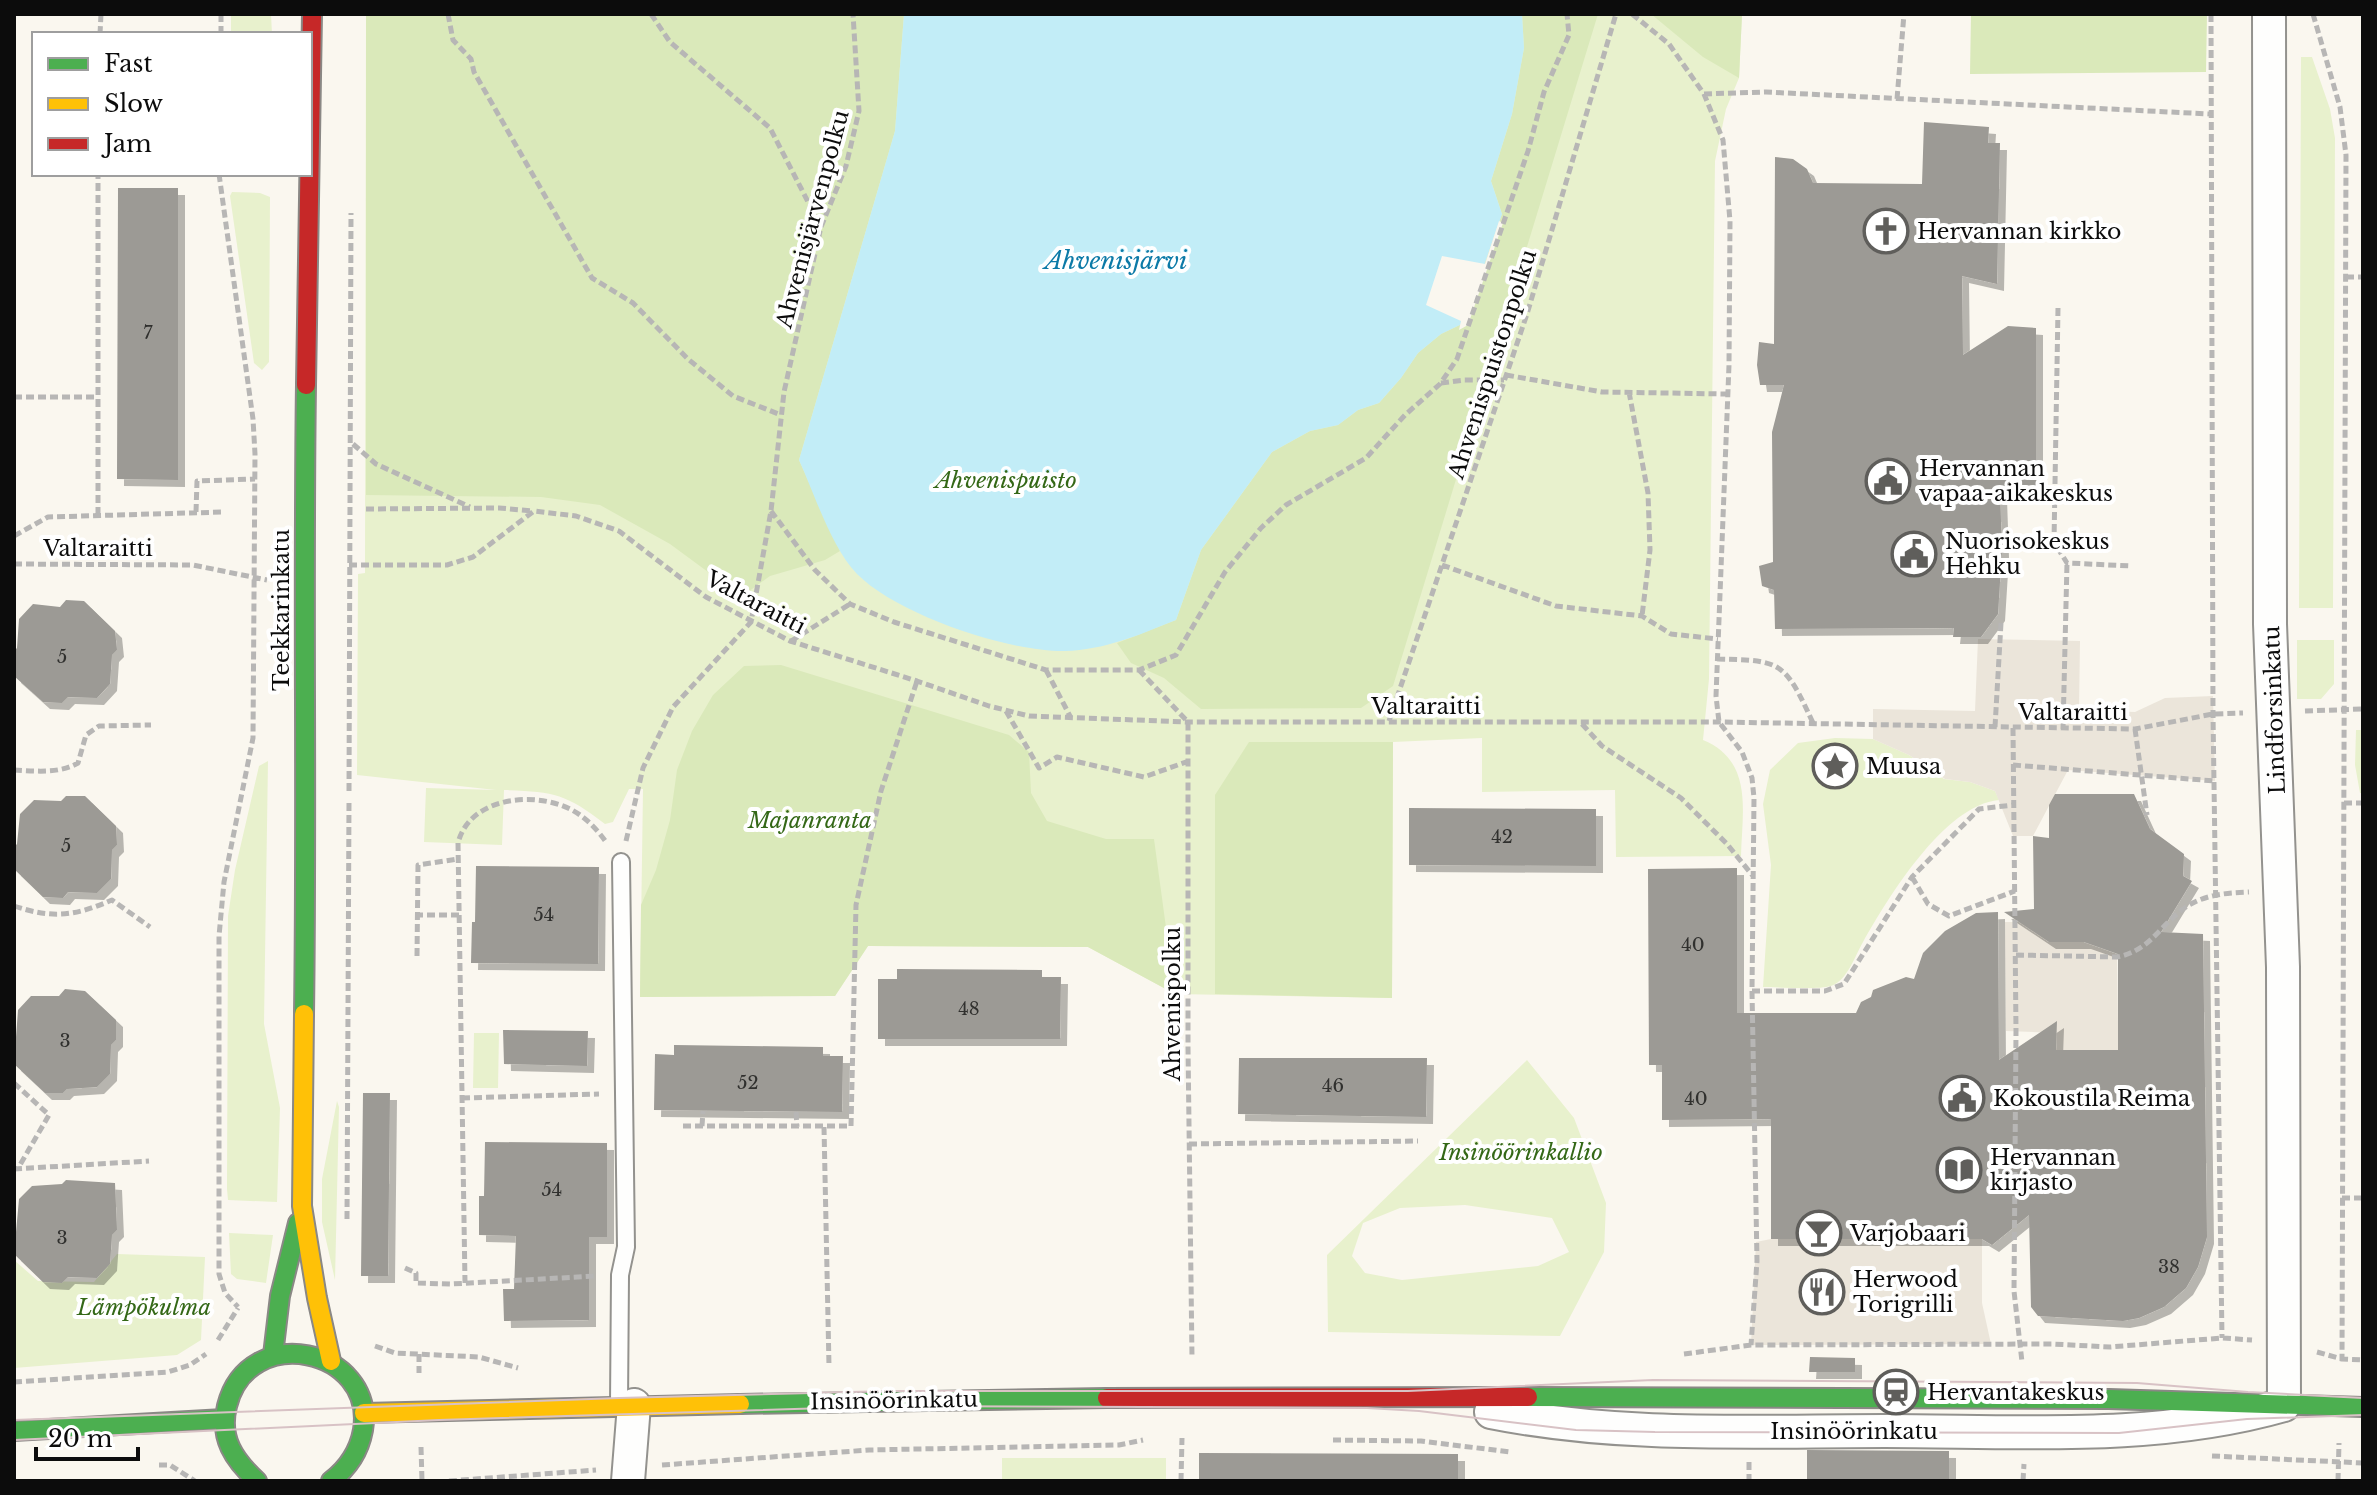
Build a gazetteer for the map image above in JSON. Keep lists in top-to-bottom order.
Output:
{
  "streets": {
    "street": ["Teekkarinkatu", "Lindforsinkatu", "Insinöörinkatu"],
    "path": [
      "Ahvenisjärvenpolku",
      "Ahvenispuistonpolku",
      "Valtaraitti",
      "Ahvenispolku"
    ]
  },
  "crossings": [
    ["Ahvenisjärvenpolku", "Valtaraitti"],
    ["Ahvenispuistonpolku", "Valtaraitti"],
    ["Valtaraitti", "Teekkarinkatu"],
    ["Valtaraitti", "Lindforsinkatu"],
    ["Valtaraitti", "Ahvenispolku"],
    ["Lindforsinkatu", "Insinöörinkatu"]
  ],
  "water": ["Ahvenisjärvi"],
  "parks": [
    "Ahvenispuisto",
    "Majanranta",
    "Insinöörinkallio",
    "Lämpökulma"
  ],
  "places": {
    "church": ["Hervannan kirkko"],
    "public building": ["Hervannan vapaa-aikakeskus", "Nuorisokeskus Hehku", "Kokoustila Reima"],
    "place": ["Muusa"],
    "library": ["Hervannan kirjasto"],
    "bar": ["Varjobaari"],
    "restaurant": ["Herwood Torigrilli"],
    "station": ["Hervantakeskus"]
  },
  "house_numbers": [
    "7",
    "5",
    "42",
    "5",
    "54",
    "40",
    "48",
    "3",
    "52",
    "46",
    "40",
    "54",
    "3",
    "38"
  ],
  "legend": ["Fast", "Slow", "Jam"],
  "scale_bar": "20 m"
}
